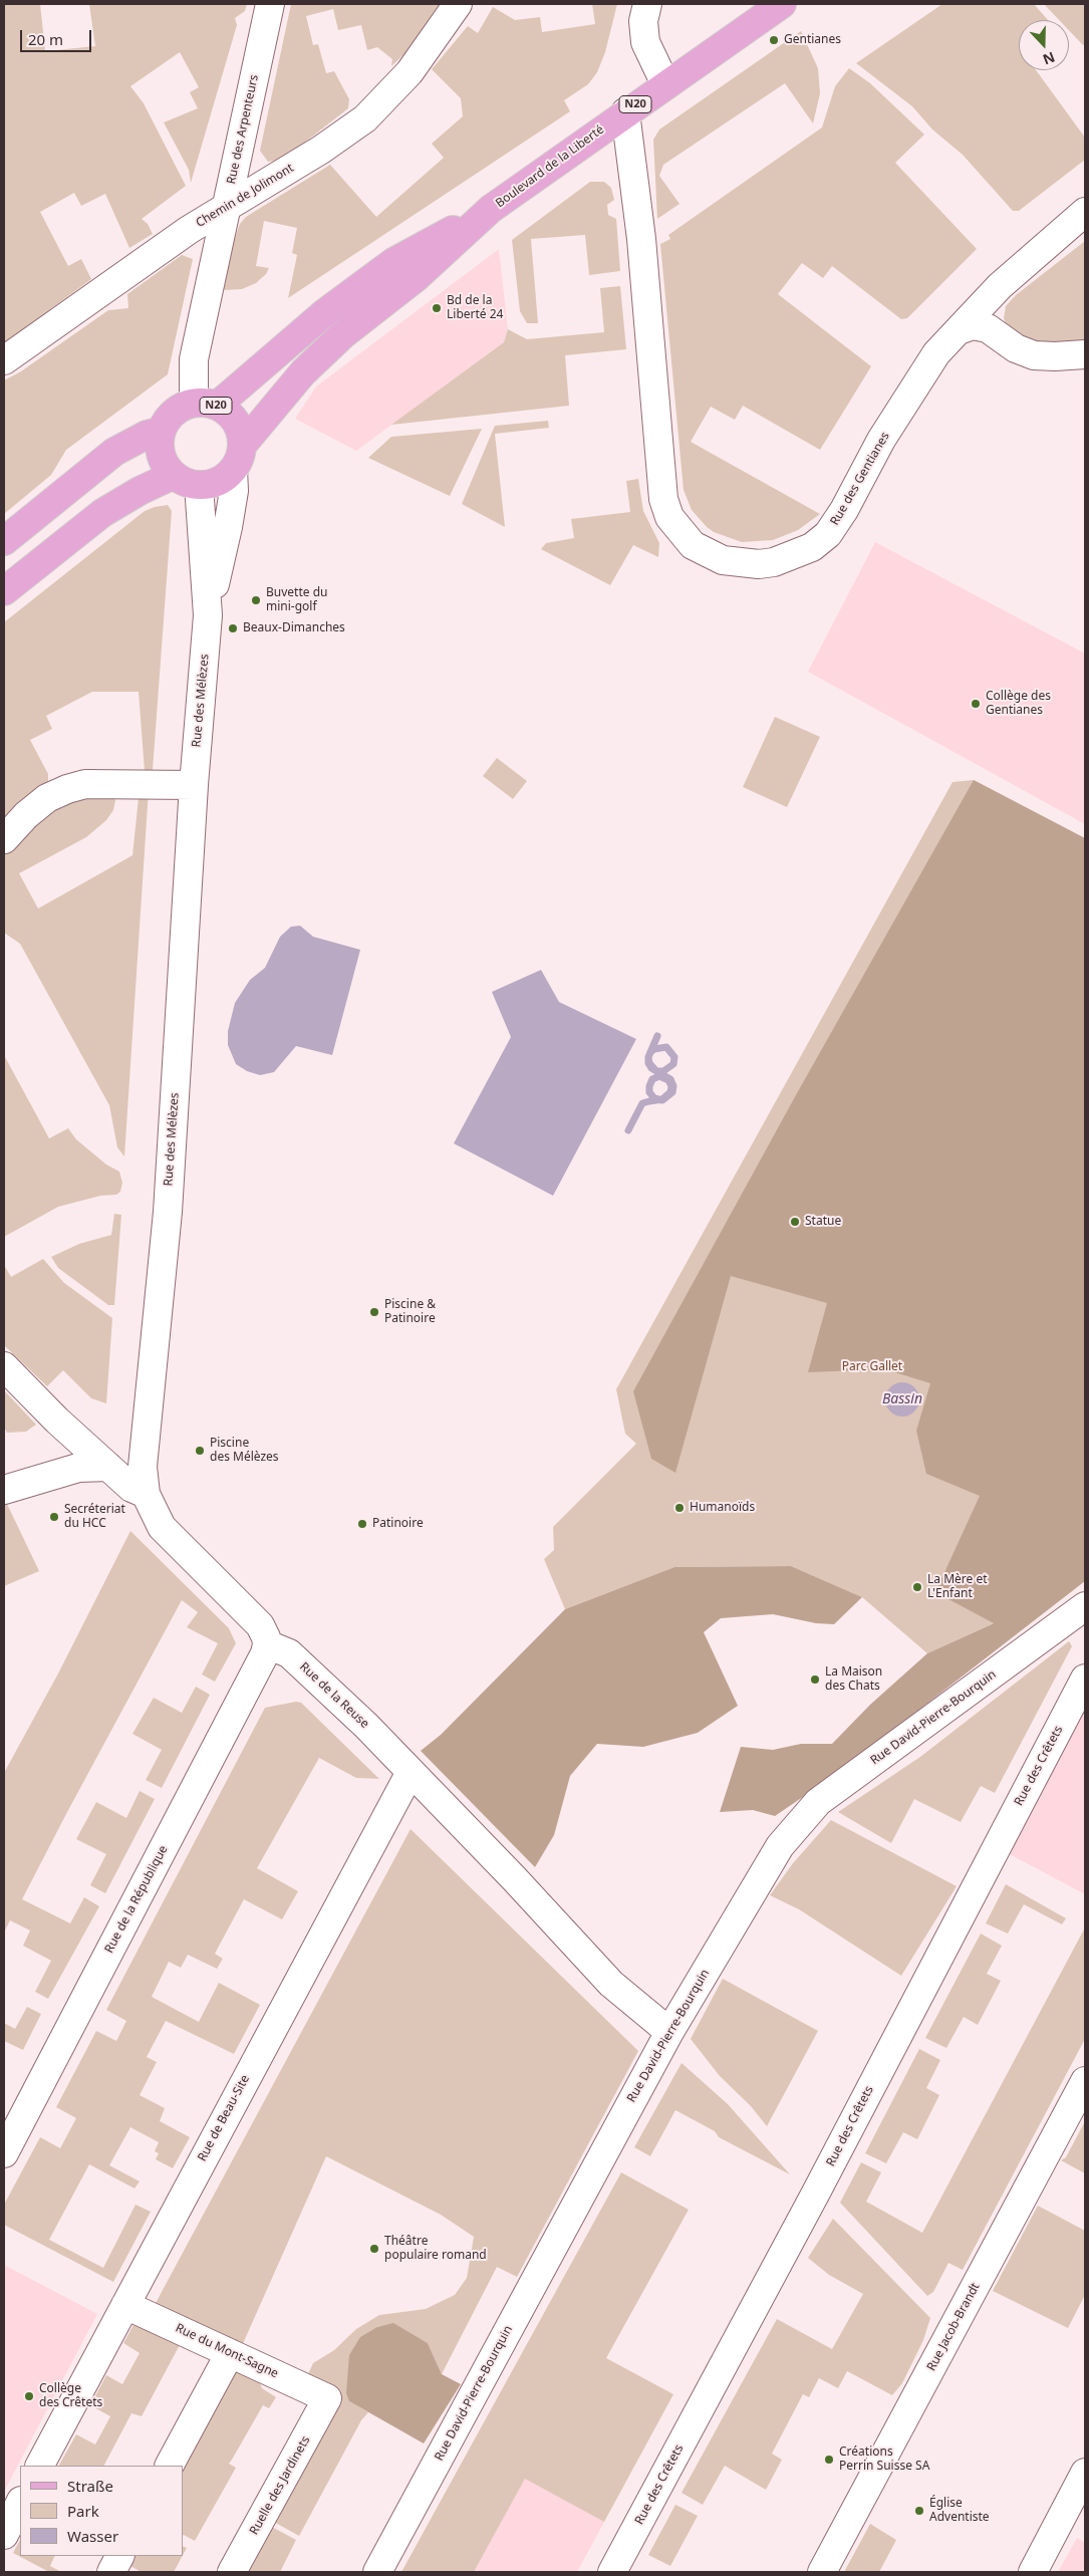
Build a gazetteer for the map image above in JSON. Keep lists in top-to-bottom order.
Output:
{
  "streets": {
    "main road": ["N20", "Boulevard de la Liberté"],
    "street": [
      "Rue des Arpenteurs",
      "Chemin de Jolimont",
      "Rue des Gentianes",
      "Rue des Mélèzes",
      "Rue de la Reuse",
      "Rue David-Pierre-Bourquin",
      "Rue des Crêtets",
      "Rue de la République",
      "Rue de Beau-Site",
      "Rue Jacob-Brandt",
      "Rue du Mont-Sagne",
      "Ruelle des Jardinets"
    ]
  },
  "crossings": [
    ["N20", "Rue des Arpenteurs"],
    ["N20", "Boulevard de la Liberté"],
    ["N20", "Rue des Mélèzes"],
    ["Rue des Arpenteurs", "Boulevard de la Liberté"],
    ["Rue des Arpenteurs", "Chemin de Jolimont"],
    ["Rue des Arpenteurs", "Rue des Mélèzes"],
    ["Boulevard de la Liberté", "Rue des Gentianes"],
    ["Boulevard de la Liberté", "Rue des Mélèzes"],
    ["Rue de la Reuse", "Rue David-Pierre-Bourquin"],
    ["Rue de la Reuse", "Rue de la République"],
    ["Rue de la Reuse", "Rue de Beau-Site"],
    ["Rue de Beau-Site", "Rue du Mont-Sagne"],
    ["Rue du Mont-Sagne", "Ruelle des Jardinets"]
  ],
  "water": ["Bassin"],
  "parks": ["Parc Gallet"],
  "places": [
    "Gentianes",
    "Bd de la Liberté 24",
    "Buvette du mini-golf",
    "Beaux-Dimanches",
    "Collège des Gentianes",
    "Statue",
    "Piscine & Patinoire",
    "Piscine des Mélèzes",
    "Humanoïds",
    "Secréteriat du HCC",
    "Patinoire",
    "La Mère et L'Enfant",
    "La Maison des Chats",
    "Théâtre populaire romand",
    "Collège des Crêtets",
    "Créations Perrin Suisse SA",
    "Église Adventiste"
  ],
  "legend": ["Straße", "Park", "Wasser"],
  "scale_bar": "20 m",
  "north": "bottom"
}
